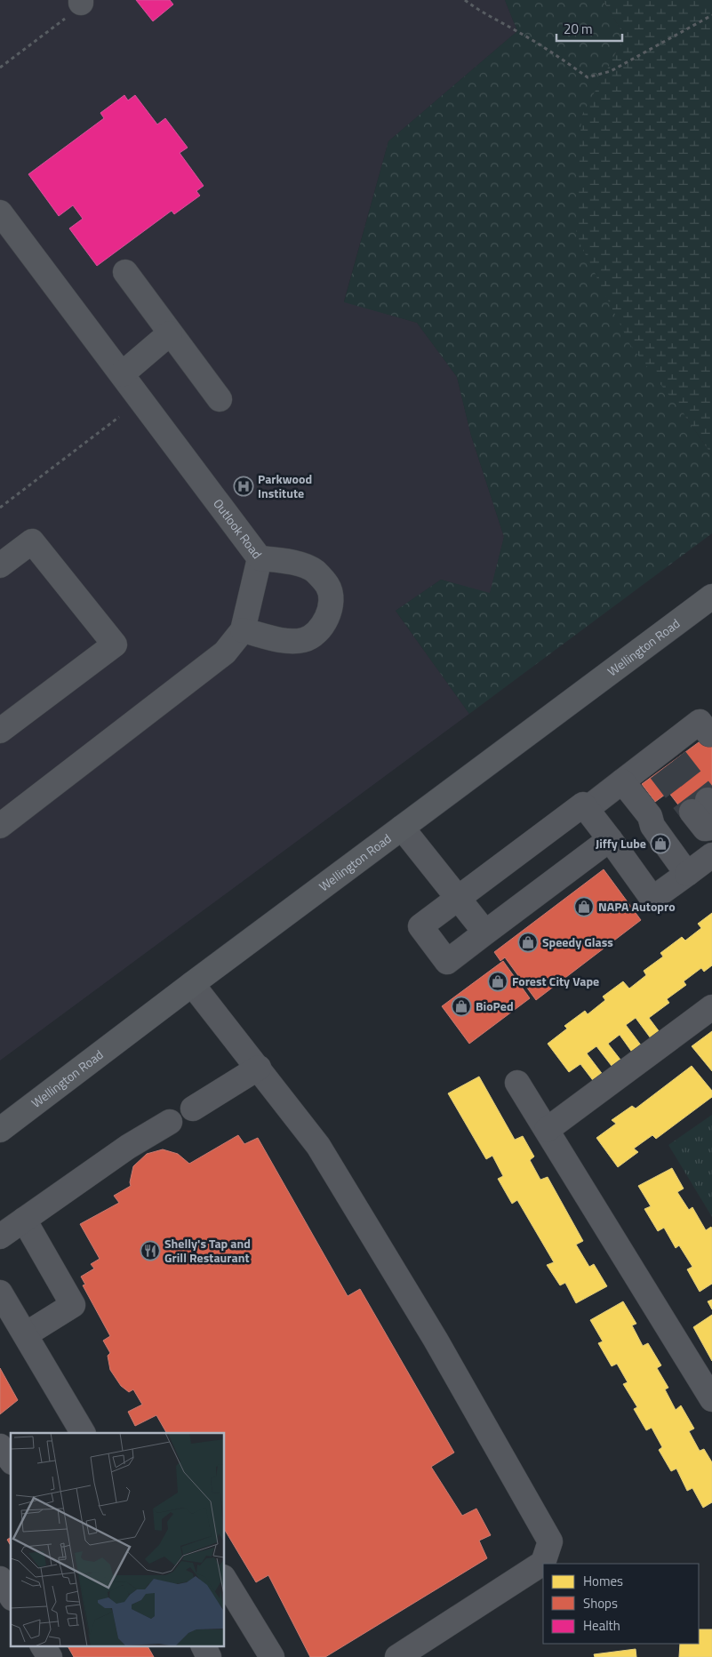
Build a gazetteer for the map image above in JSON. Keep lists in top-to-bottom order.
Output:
{
  "streets": {
    "main road": ["Wellington Road"],
    "lane": ["Outlook Road"]
  },
  "places": {
    "hospital": ["Parkwood Institute"],
    "shop": [
      "Jiffy Lube",
      "NAPA Autopro",
      "Speedy Glass",
      "Forest City Vape",
      "BioPed"
    ],
    "restaurant": ["Shelly's Tap and Grill Restaurant"]
  },
  "legend": ["Homes", "Shops", "Health"],
  "scale_bar": "20 m"
}
